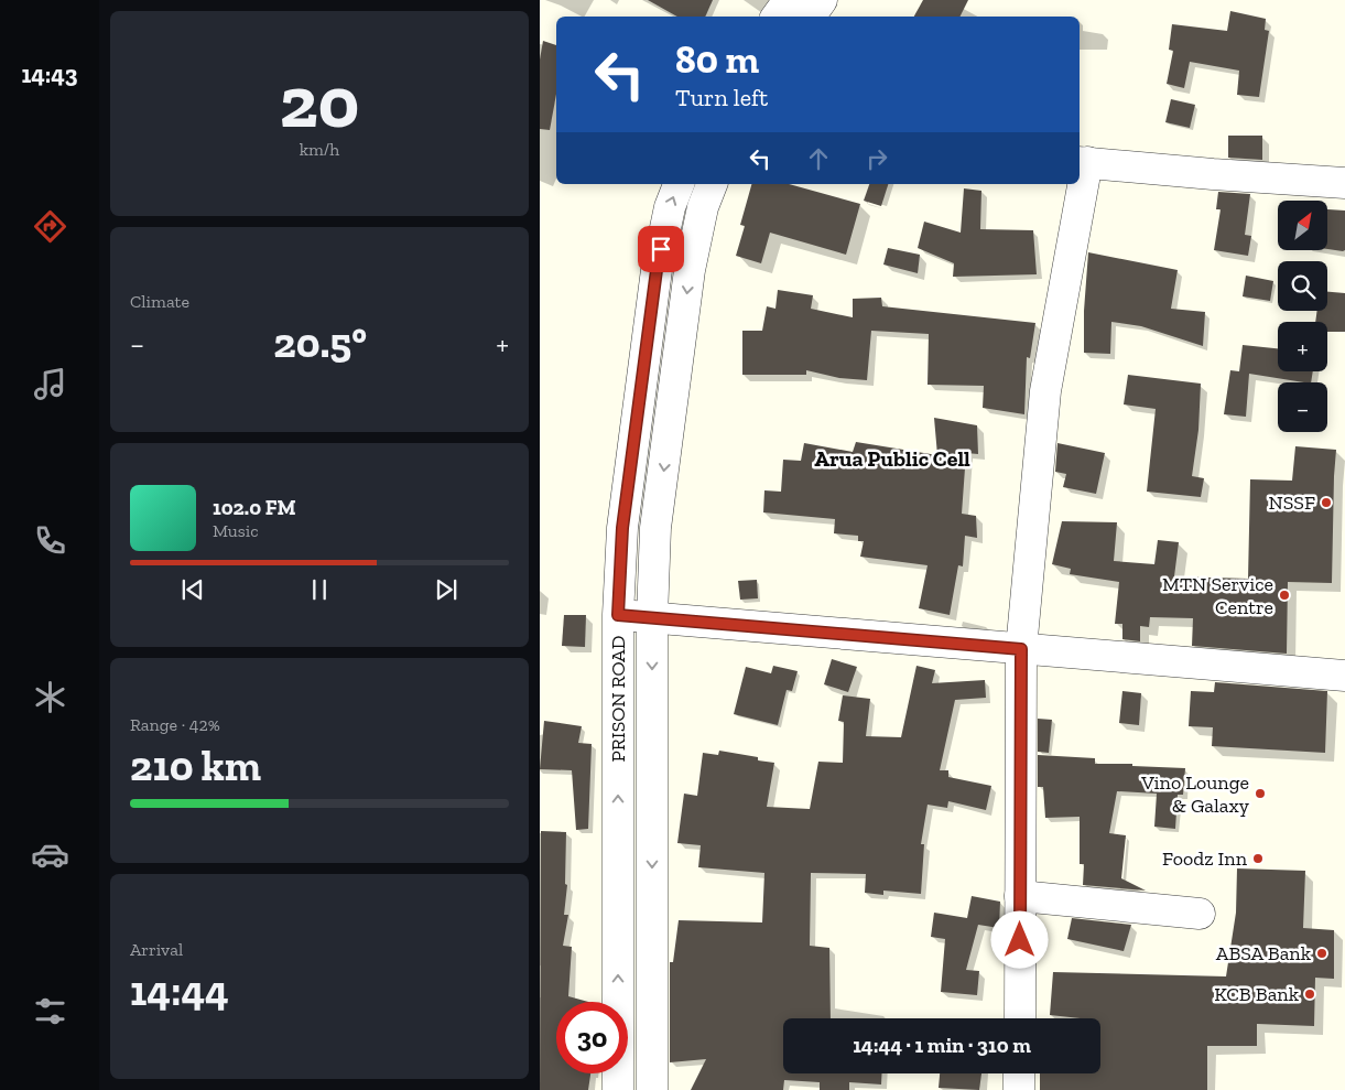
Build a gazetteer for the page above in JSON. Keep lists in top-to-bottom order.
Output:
{
  "streets": {
    "street": ["PRISON ROAD"]
  },
  "districts": ["Arua Public Cell"],
  "places": [
    "NSSF",
    "MTN Service Centre",
    "Vino Lounge & Galaxy",
    "Foodz Inn",
    "ABSA Bank",
    "KCB Bank"
  ],
  "north": "top right",
  "page": {
    "tabs": "14:43",
    "tile": [
      ["20", "km/h"],
      "Climate",
      ["Range · 42%", "210 km"],
      ["Arrival", "14:44"]
    ],
    "turn": ["80 m", "Turn left"],
    "map_buttons": ["+", "−"],
    "heat": ["−", "20.5°", "+"],
    "song": ["102.0 FM", "Music"],
    "limit": "30",
    "trip": "14:44 · 1 min · 310 m"
  }
}
